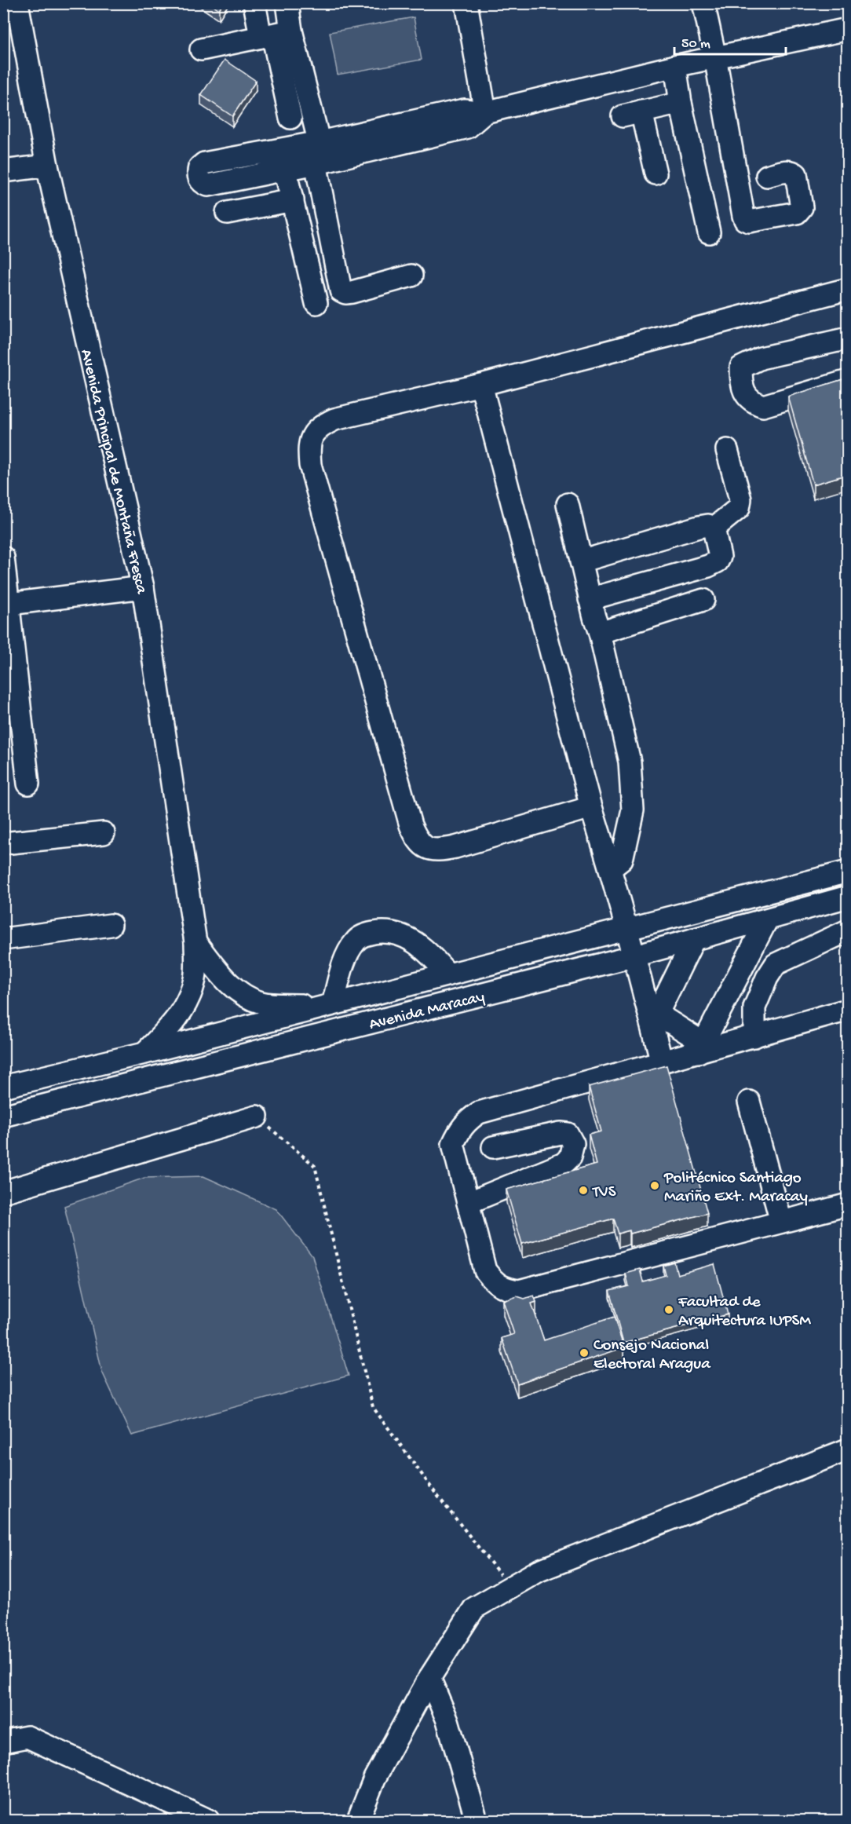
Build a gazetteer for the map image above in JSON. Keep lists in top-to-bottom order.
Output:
{
  "streets": {
    "street": ["Avenida Principal de Montaña Fresca", "Avenida Maracay"]
  },
  "crossings": [
    ["Avenida Principal de Montaña Fresca", "Avenida Maracay"]
  ],
  "places": [
    "Politécnico Santiago Mariño Ext. Maracay",
    "TVS",
    "Facultad de Arquitectura IUPSM",
    "Consejo Nacional Electoral Aragua"
  ],
  "scale_bar": "50 m"
}
